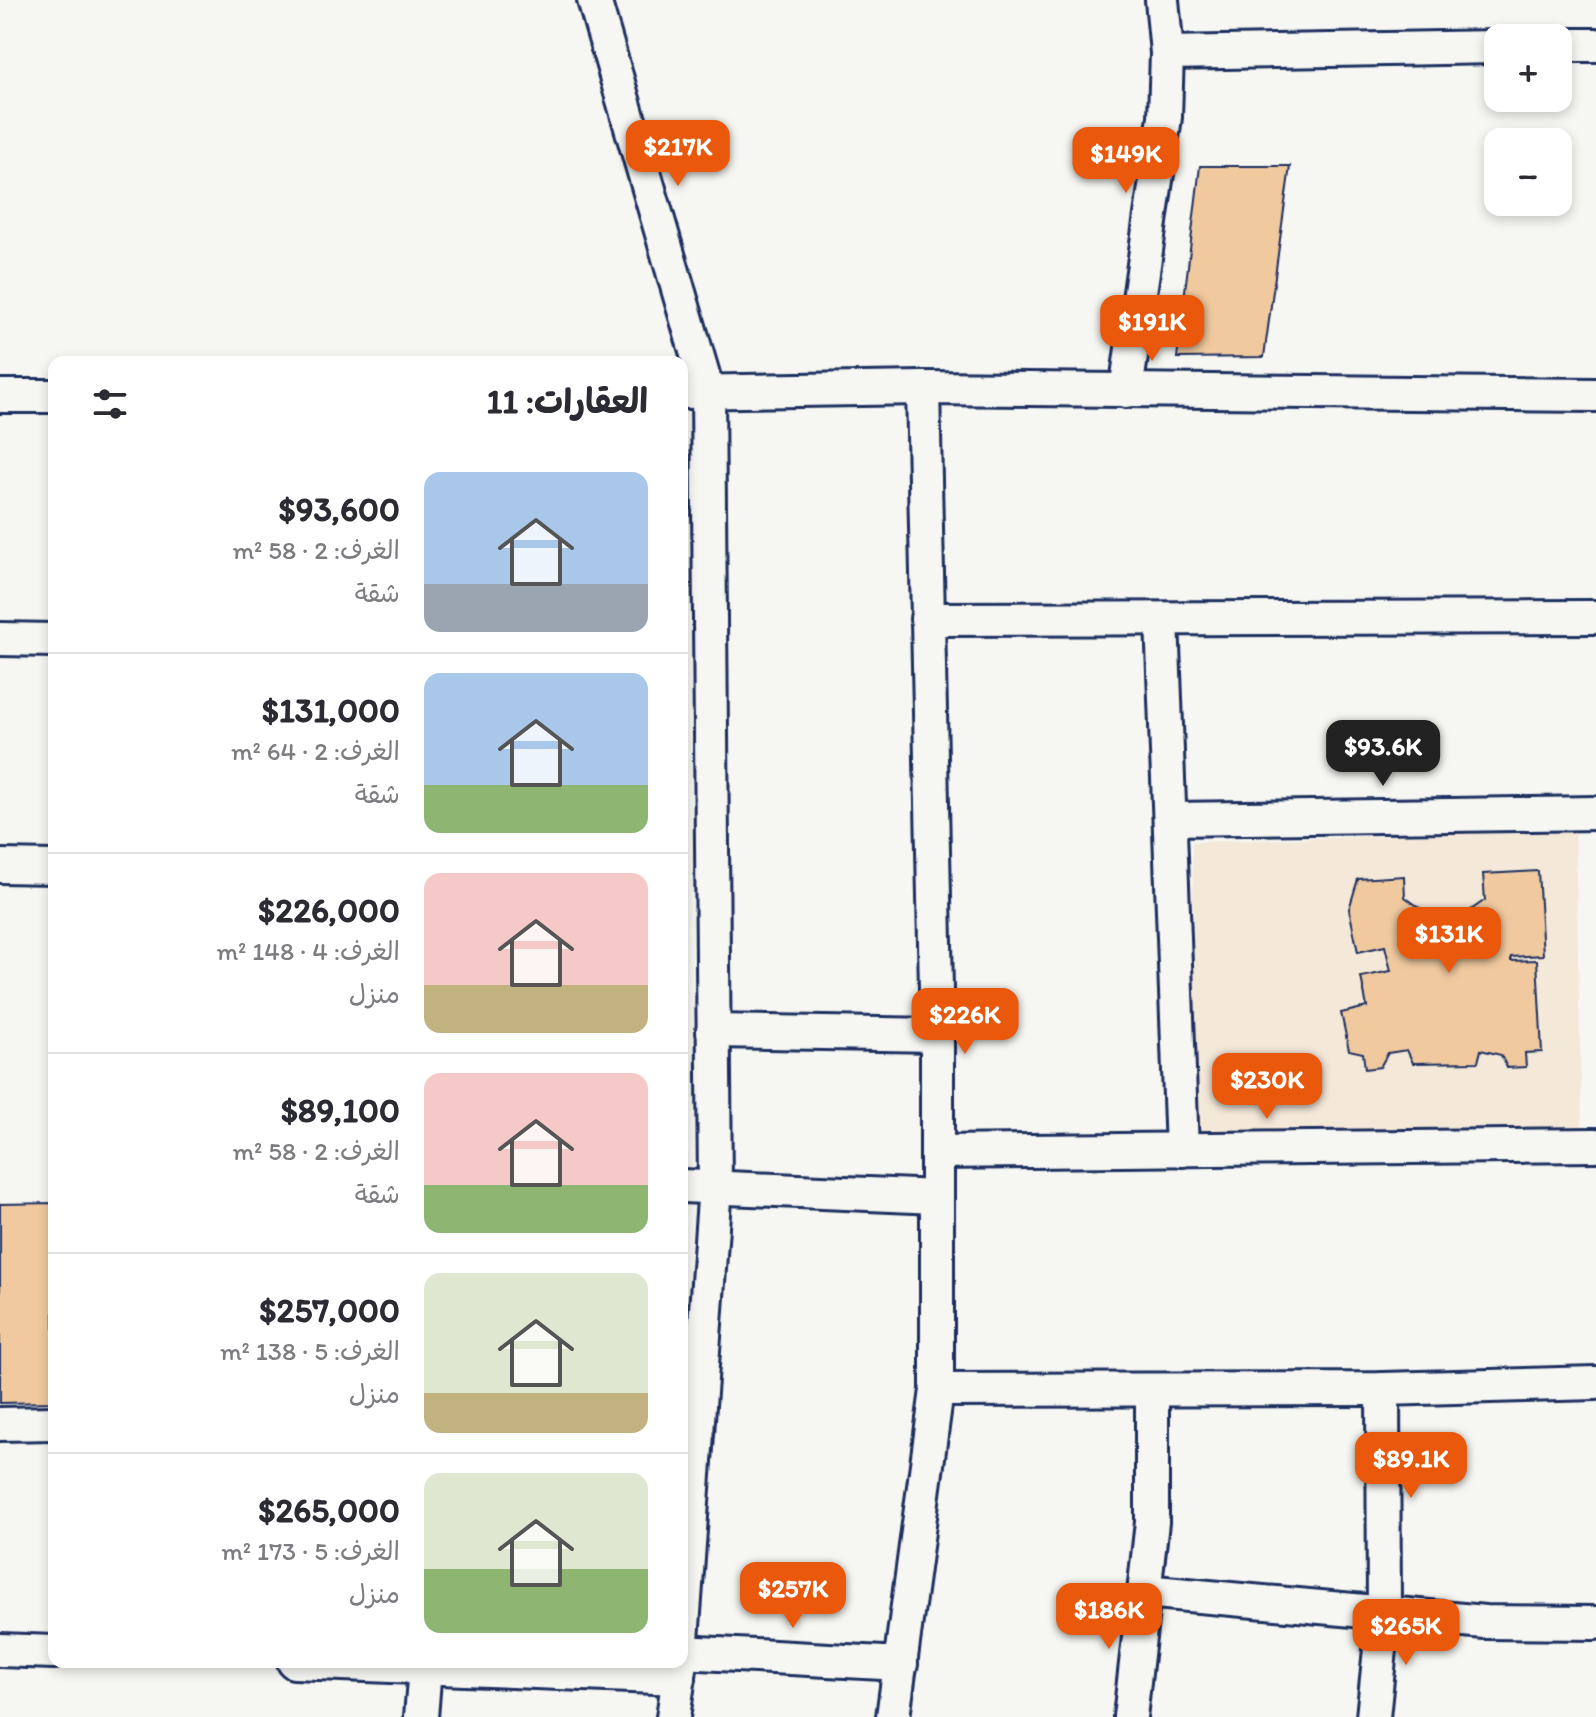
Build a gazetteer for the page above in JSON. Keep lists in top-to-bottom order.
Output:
{
  "page": {
    "map_buttons": ["+", "−"],
    "price": [
      "$217K",
      "$149K",
      "$191K",
      "$93.6K",
      "$131K",
      "$226K",
      "$230K",
      "$89.1K",
      "$257K",
      "$186K",
      "$265K"
    ],
    "heading": "العقارات: 11",
    "list": [
      {
        "name": "$93,600",
        "note": "الغرف: 2 · 58 m² · شقة"
      },
      {
        "name": "$131,000",
        "note": "الغرف: 2 · 64 m² · شقة"
      },
      {
        "name": "$226,000",
        "note": "الغرف: 4 · 148 m² · منزل"
      },
      {
        "name": "$89,100",
        "note": "الغرف: 2 · 58 m² · شقة"
      },
      {
        "name": "$257,000",
        "note": "الغرف: 5 · 138 m² · منزل"
      },
      {
        "name": "$265,000",
        "note": "الغرف: 5 · 173 m² · منزل"
      }
    ]
  }
}
